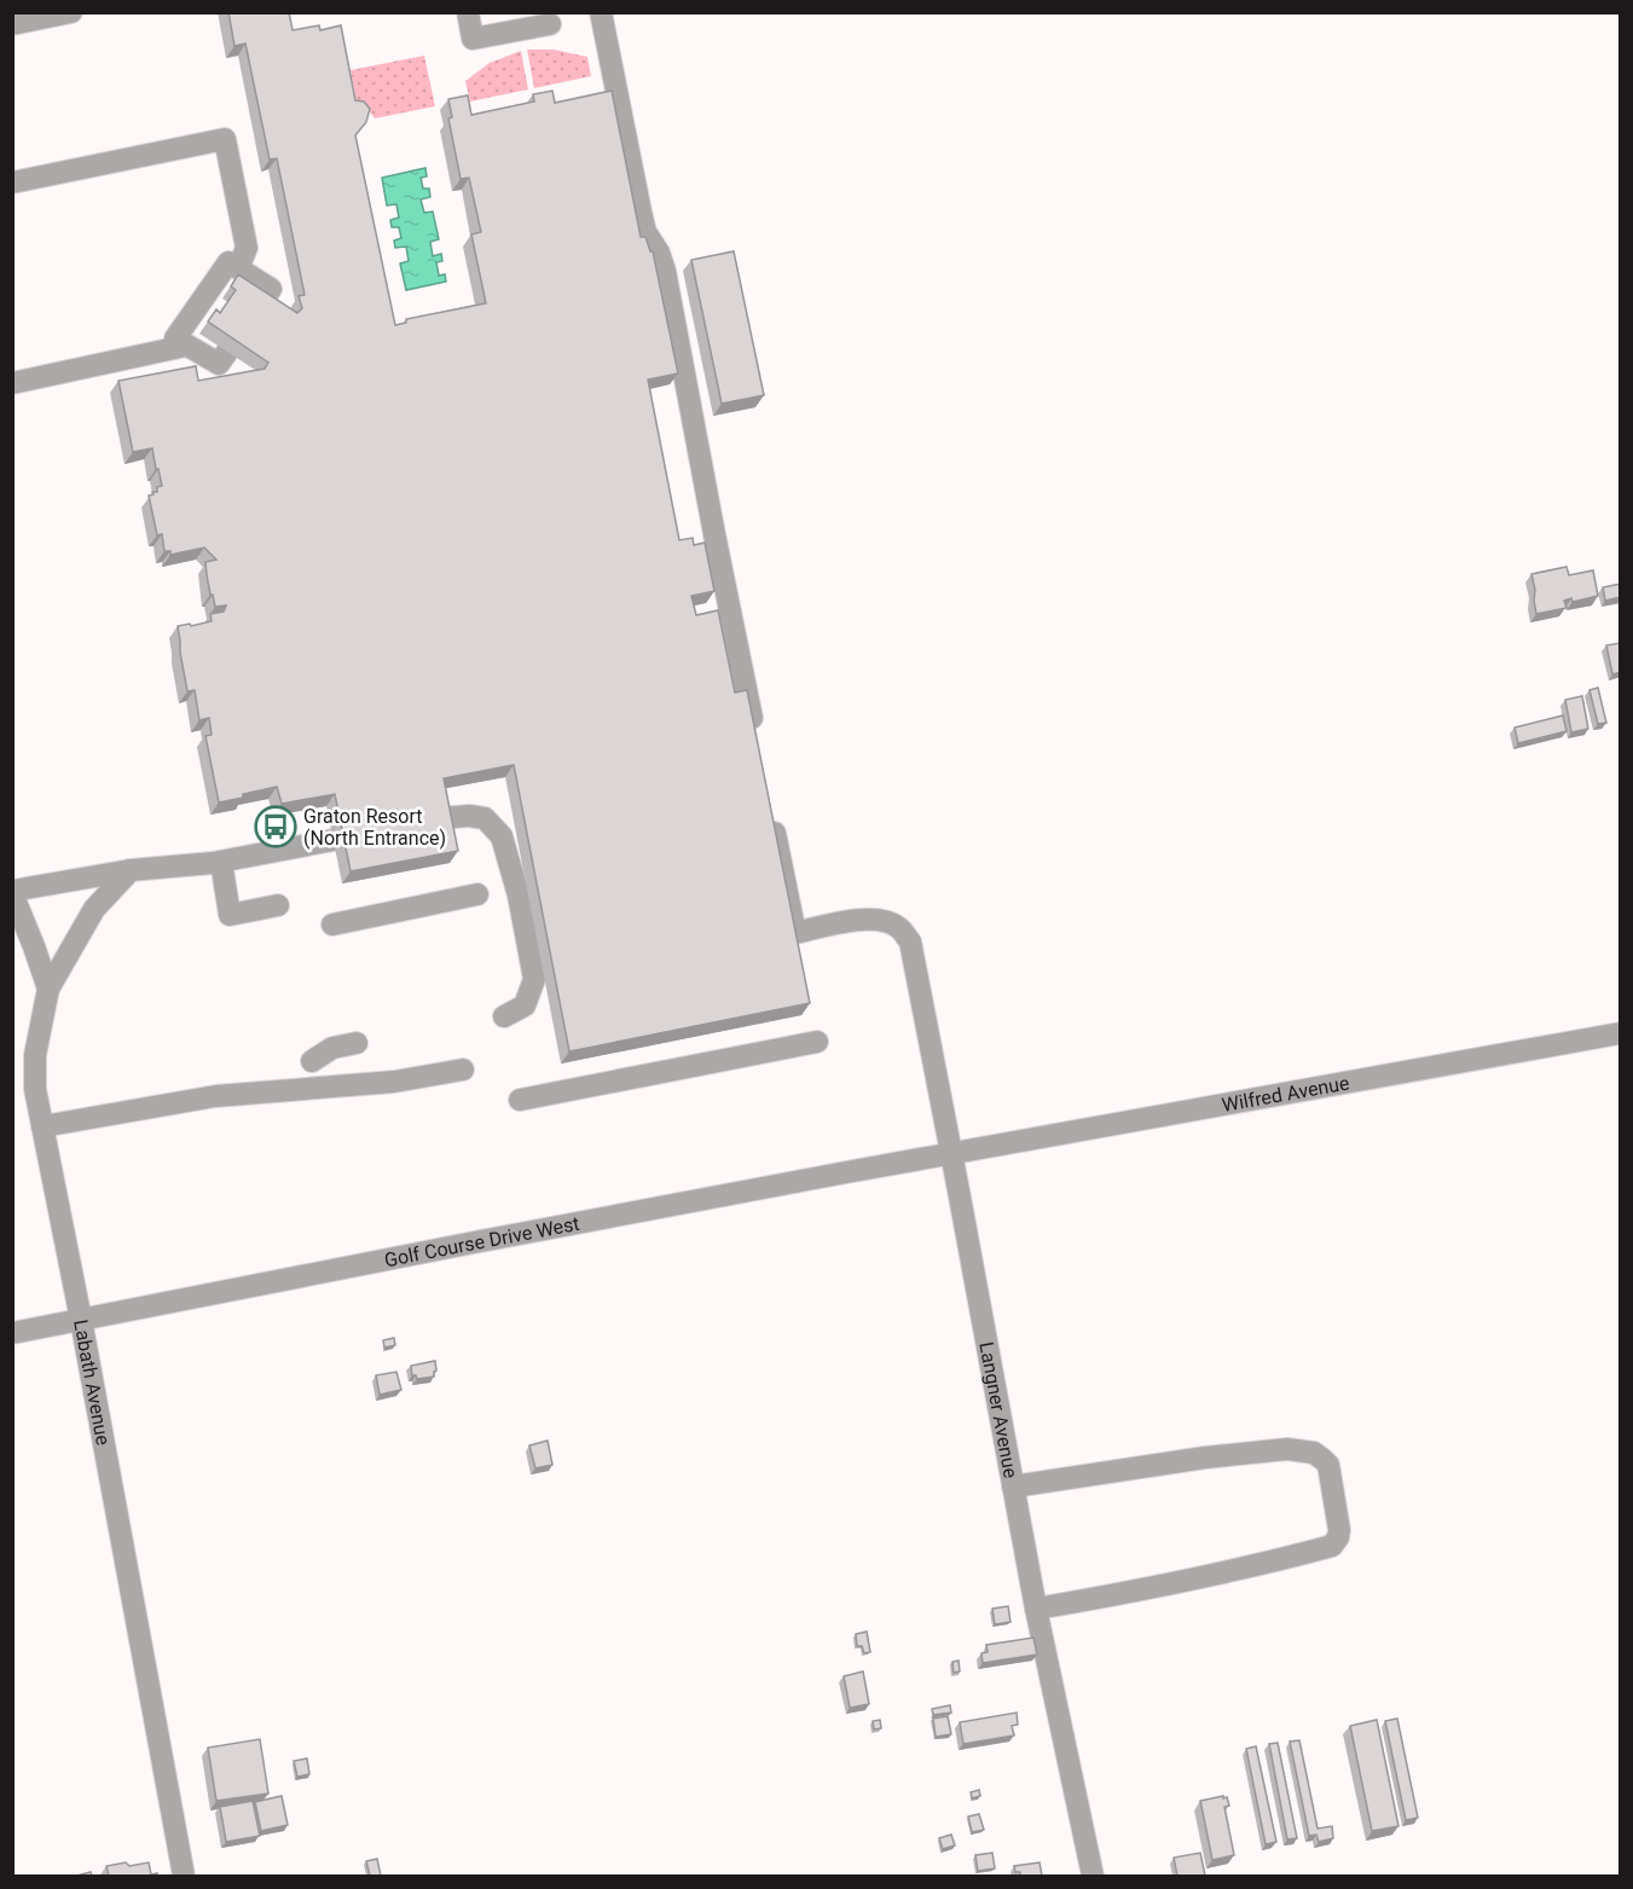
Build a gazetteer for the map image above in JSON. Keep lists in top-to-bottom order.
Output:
{
  "streets": {
    "street": [
      "Wilfred Avenue",
      "Golf Course Drive West",
      "Labath Avenue",
      "Langner Avenue"
    ]
  },
  "crossings": [
    ["Wilfred Avenue", "Golf Course Drive West"],
    ["Wilfred Avenue", "Langner Avenue"],
    ["Golf Course Drive West", "Labath Avenue"],
    ["Golf Course Drive West", "Langner Avenue"]
  ],
  "places": {
    "bus stop": ["Graton Resort (North Entrance)"]
  }
}
